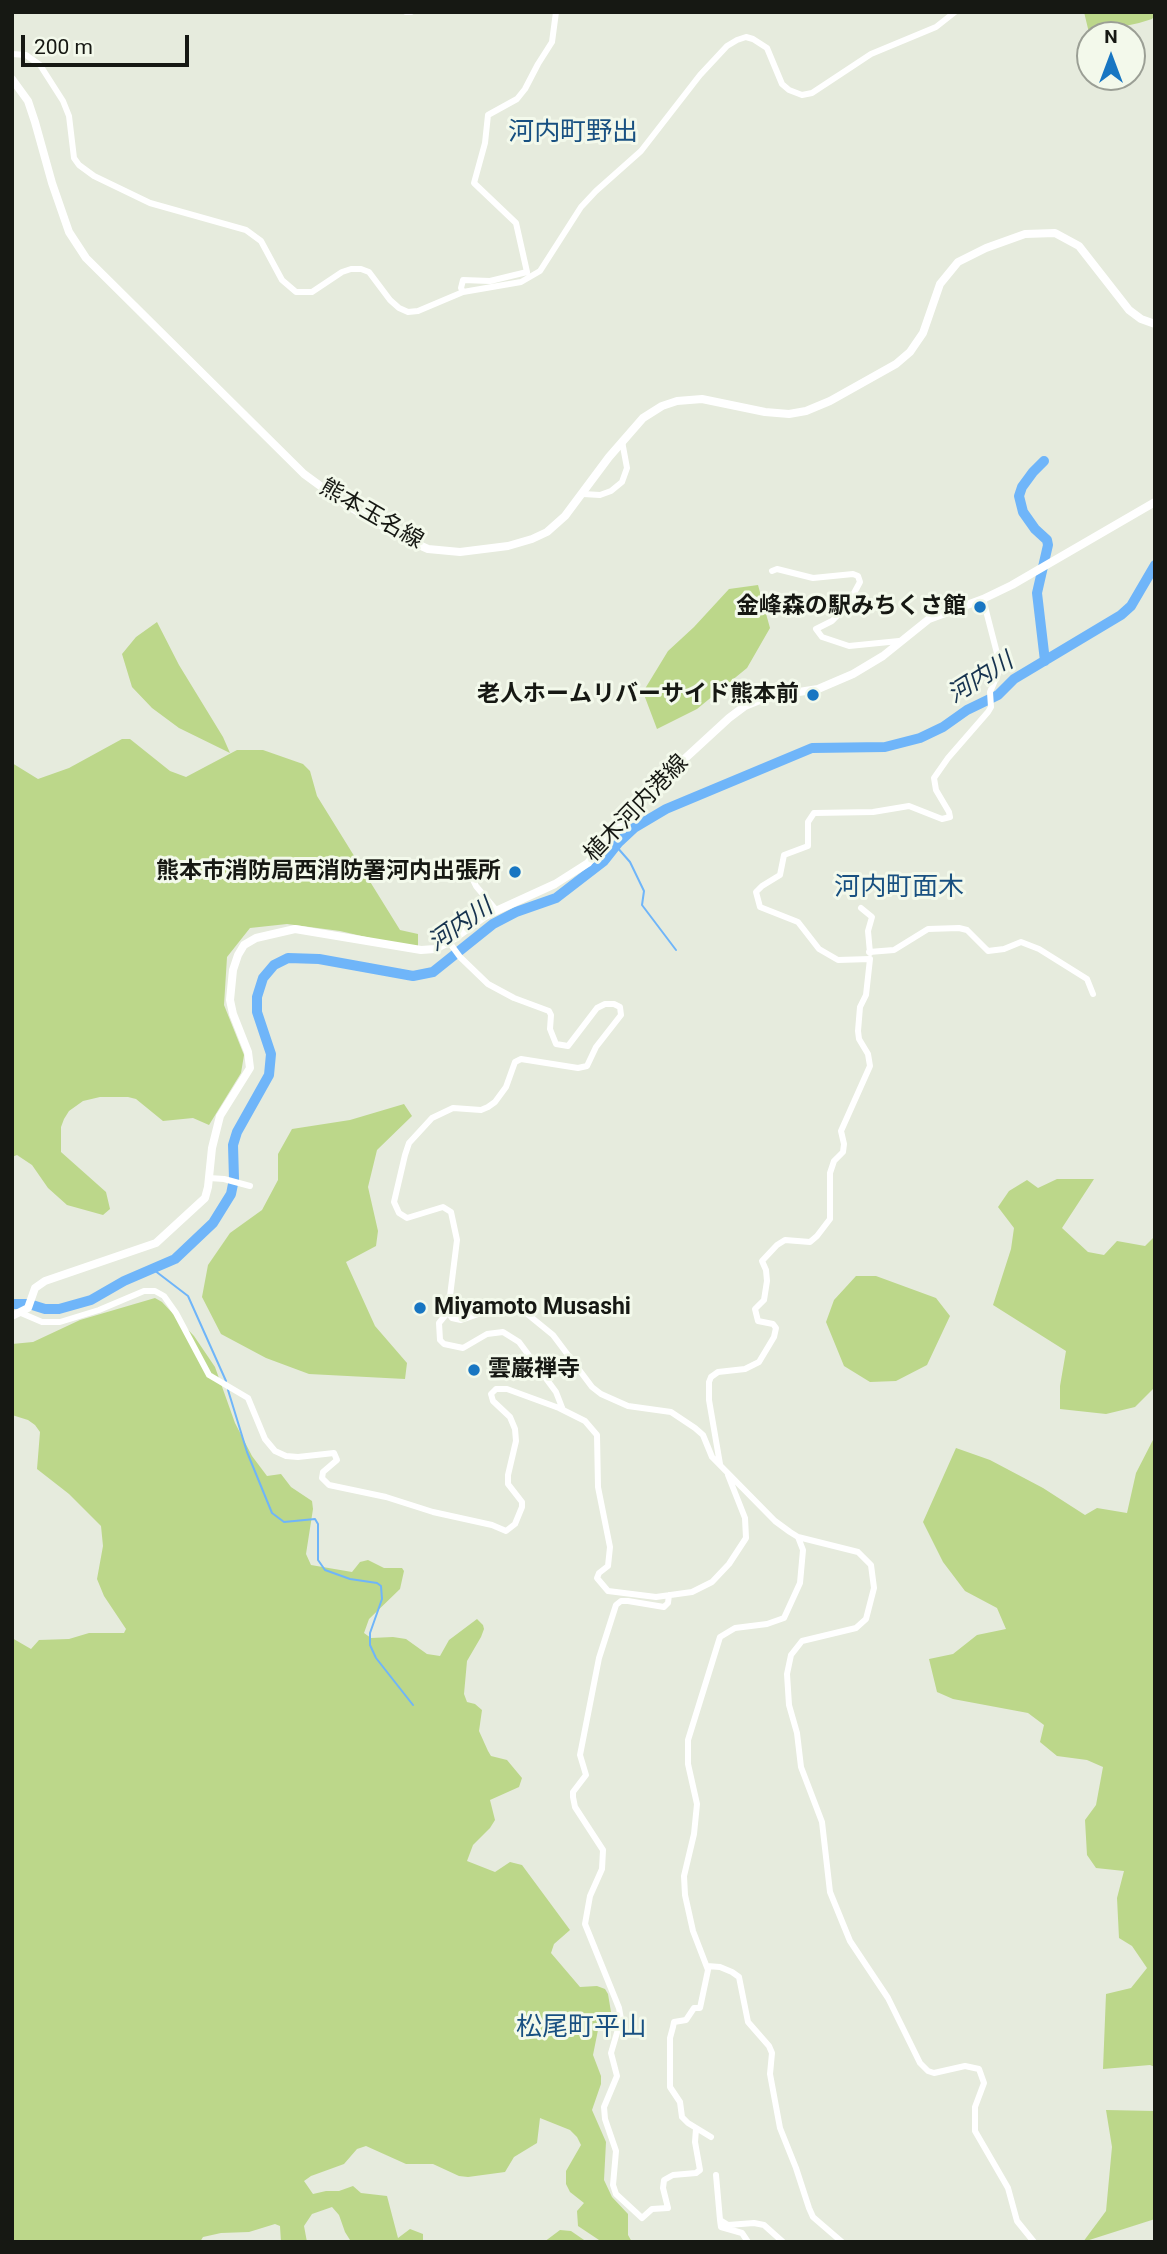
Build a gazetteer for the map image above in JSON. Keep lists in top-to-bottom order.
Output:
{
  "streets": {
    "main road": ["熊本玉名線", "植木河内港線"]
  },
  "districts": ["河内町野出", "河内町面木", "松尾町平山"],
  "water": ["河内川"],
  "places": [
    "金峰森の駅みちくさ館",
    "老人ホームリバーサイド熊本前",
    "熊本市消防局西消防署河内出張所",
    "Miyamoto Musashi",
    "雲巌禅寺"
  ],
  "scale_bar": "200 m",
  "north": "top"
}
